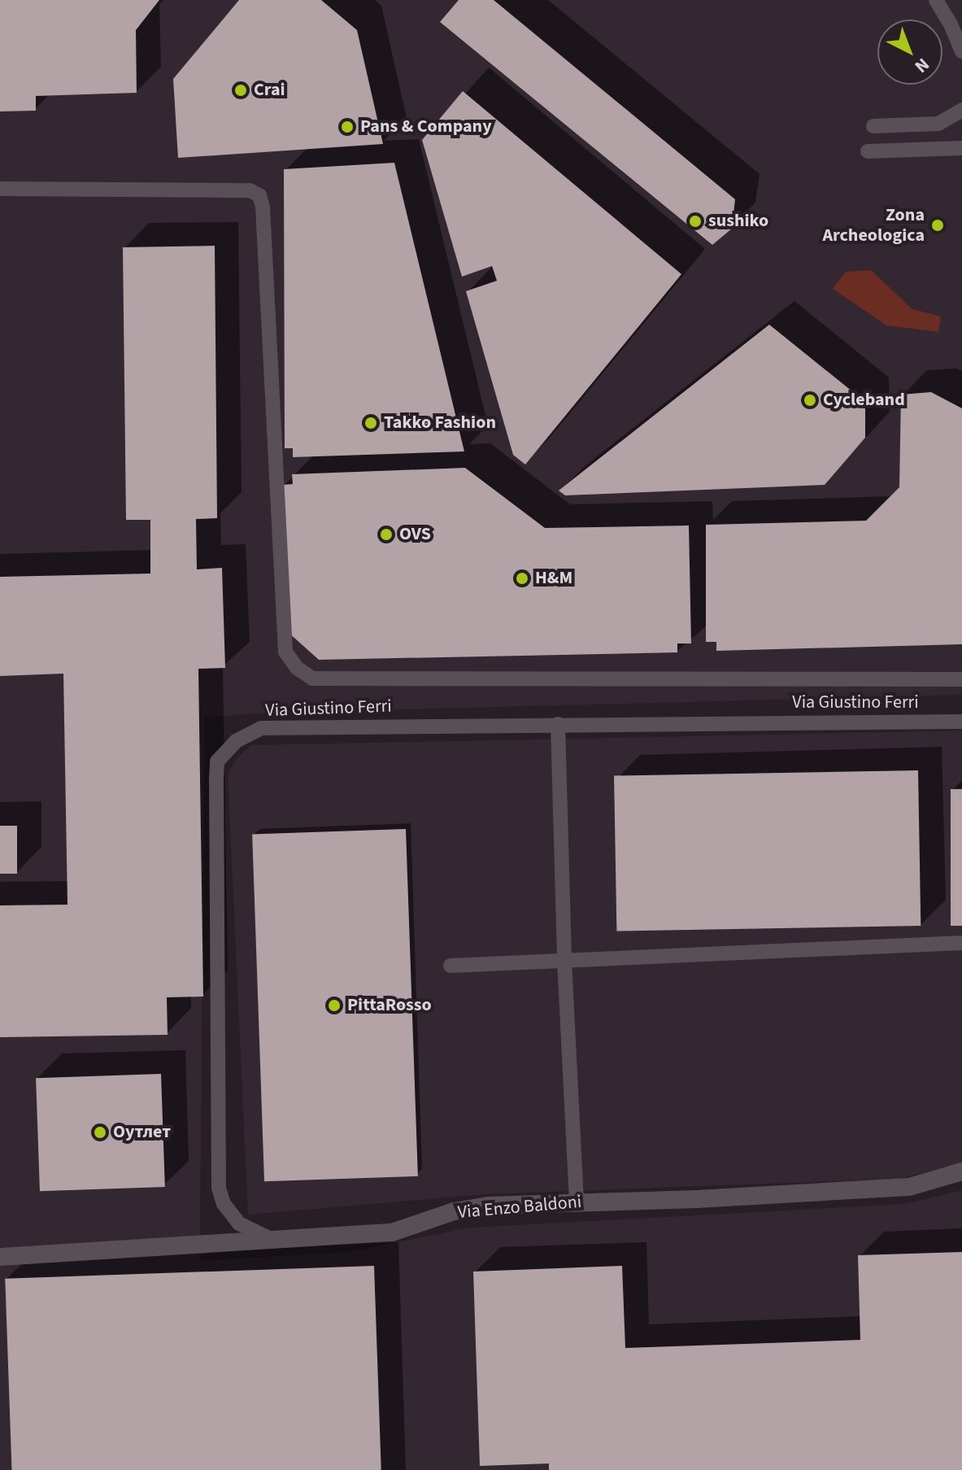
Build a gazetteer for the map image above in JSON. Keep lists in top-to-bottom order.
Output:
{
  "streets": {
    "street": ["Via Enzo Baldoni"],
    "lane": ["Via Giustino Ferri"]
  },
  "crossings": [
    ["Via Giustino Ferri", "Via Enzo Baldoni"]
  ],
  "places": [
    "Crai",
    "Pans & Company",
    "sushiko",
    "Zona Archeologica",
    "Cycleband",
    "Takko Fashion",
    "OVS",
    "H&M",
    "PittaRosso",
    "Оутлет"
  ],
  "north": "bottom right"
}
